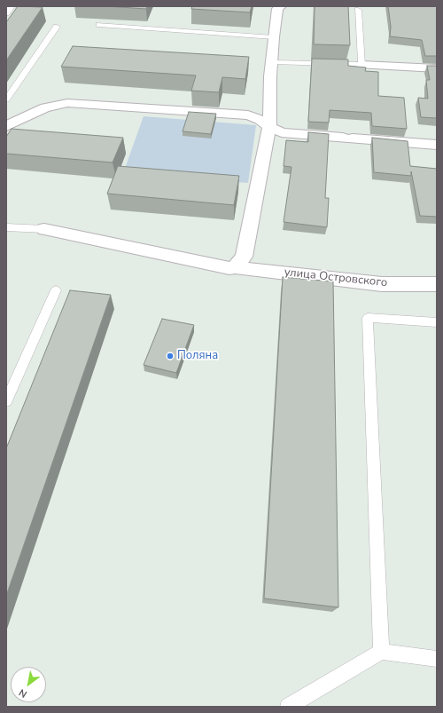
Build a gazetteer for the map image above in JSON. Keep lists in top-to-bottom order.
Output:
{
  "streets": {
    "street": ["улица Островского"]
  },
  "places": ["Поляна"],
  "north": "bottom left"
}
